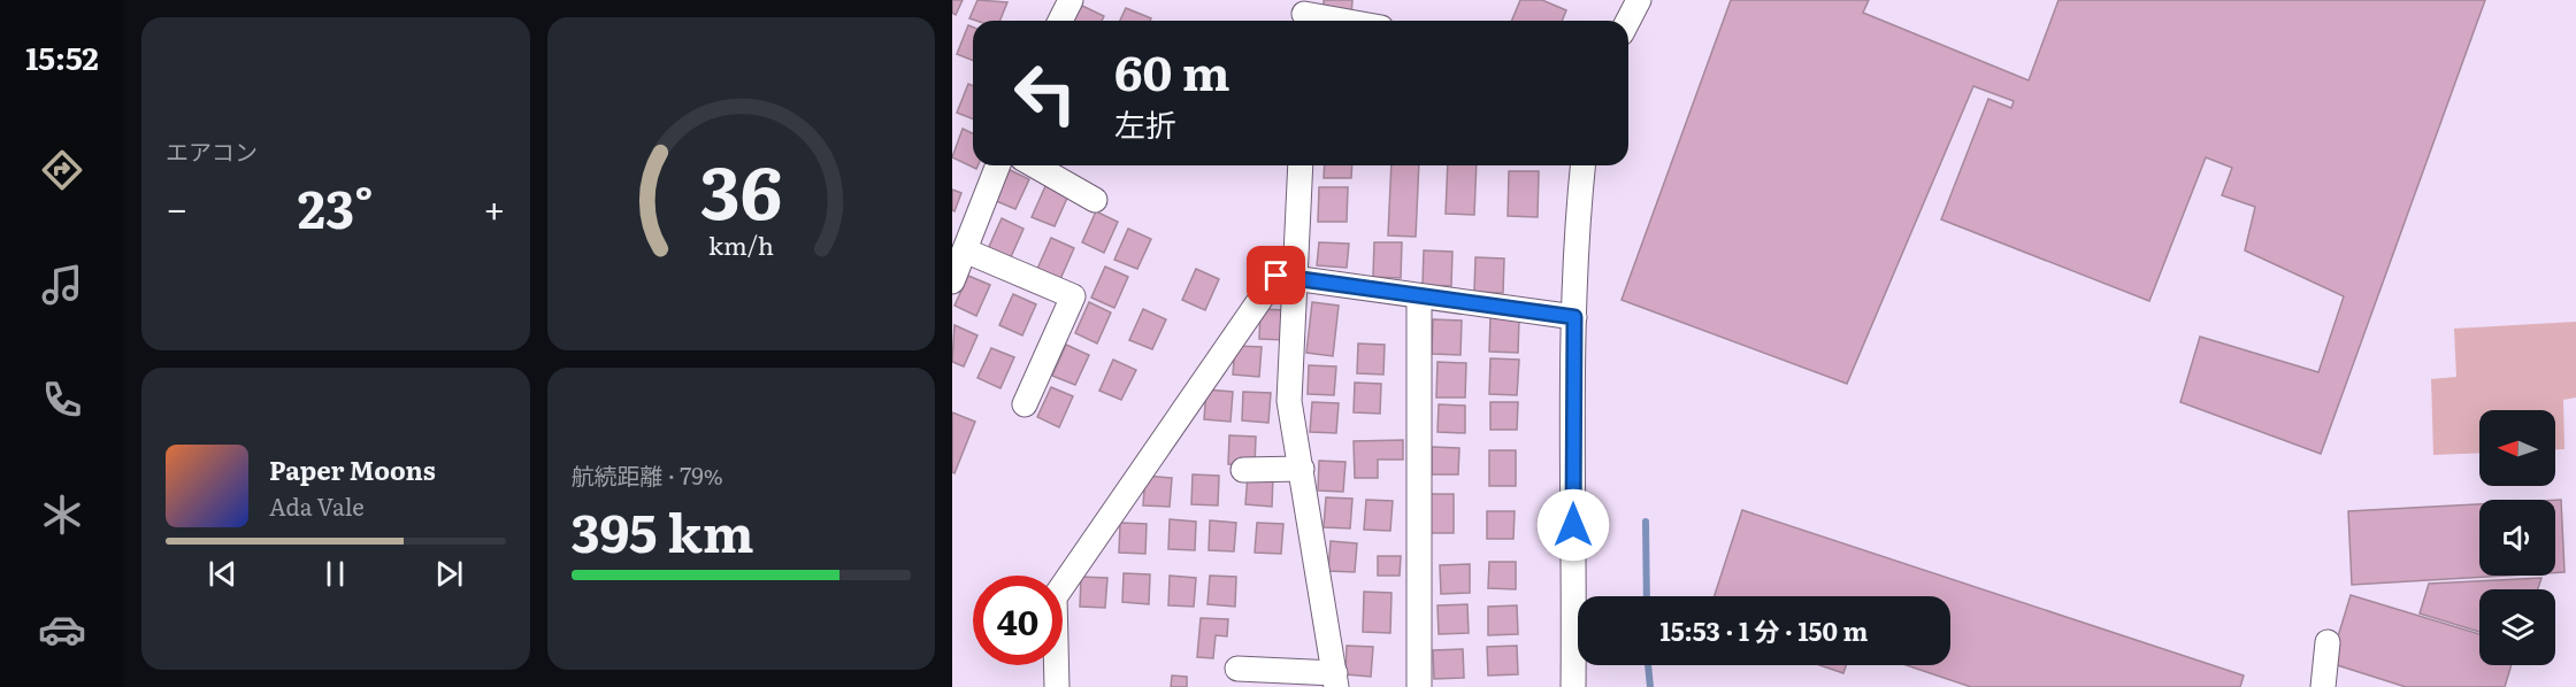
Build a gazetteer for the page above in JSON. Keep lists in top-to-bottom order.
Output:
{
  "north": "left",
  "page": {
    "tabs": "15:52",
    "tile": [
      "エアコン",
      ["航続距離 · 79%", "395 km"]
    ],
    "turn": ["60 m", "左折"],
    "heat": ["−", "23°", "+"],
    "song": ["Paper Moons", "Ada Vale"],
    "limit": "40",
    "trip": "15:53 · 1 分 · 150 m",
    "gauge": ["36", "km/h"]
  }
}
